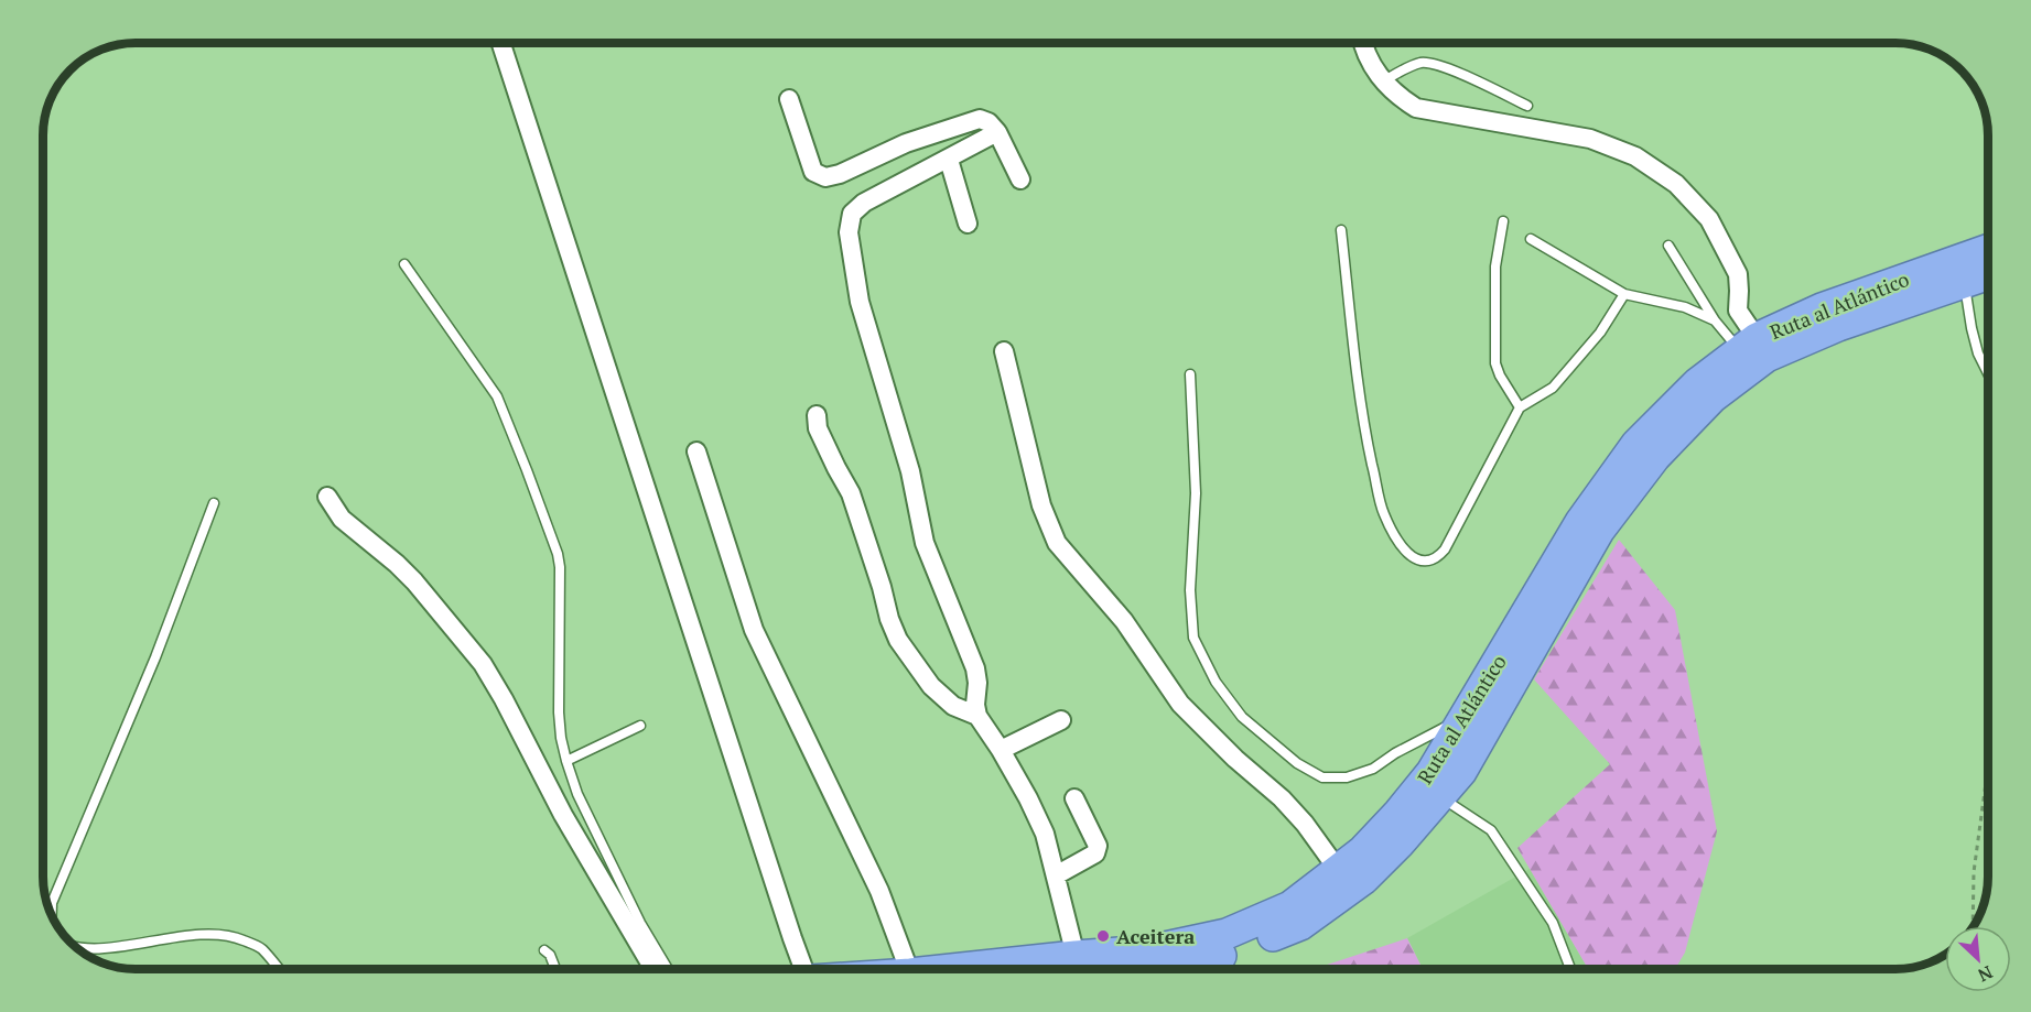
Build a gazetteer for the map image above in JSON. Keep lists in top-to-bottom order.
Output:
{
  "streets": {
    "highway": ["Ruta al Atlántico"]
  },
  "places": ["Aceitera"],
  "north": "bottom right"
}
